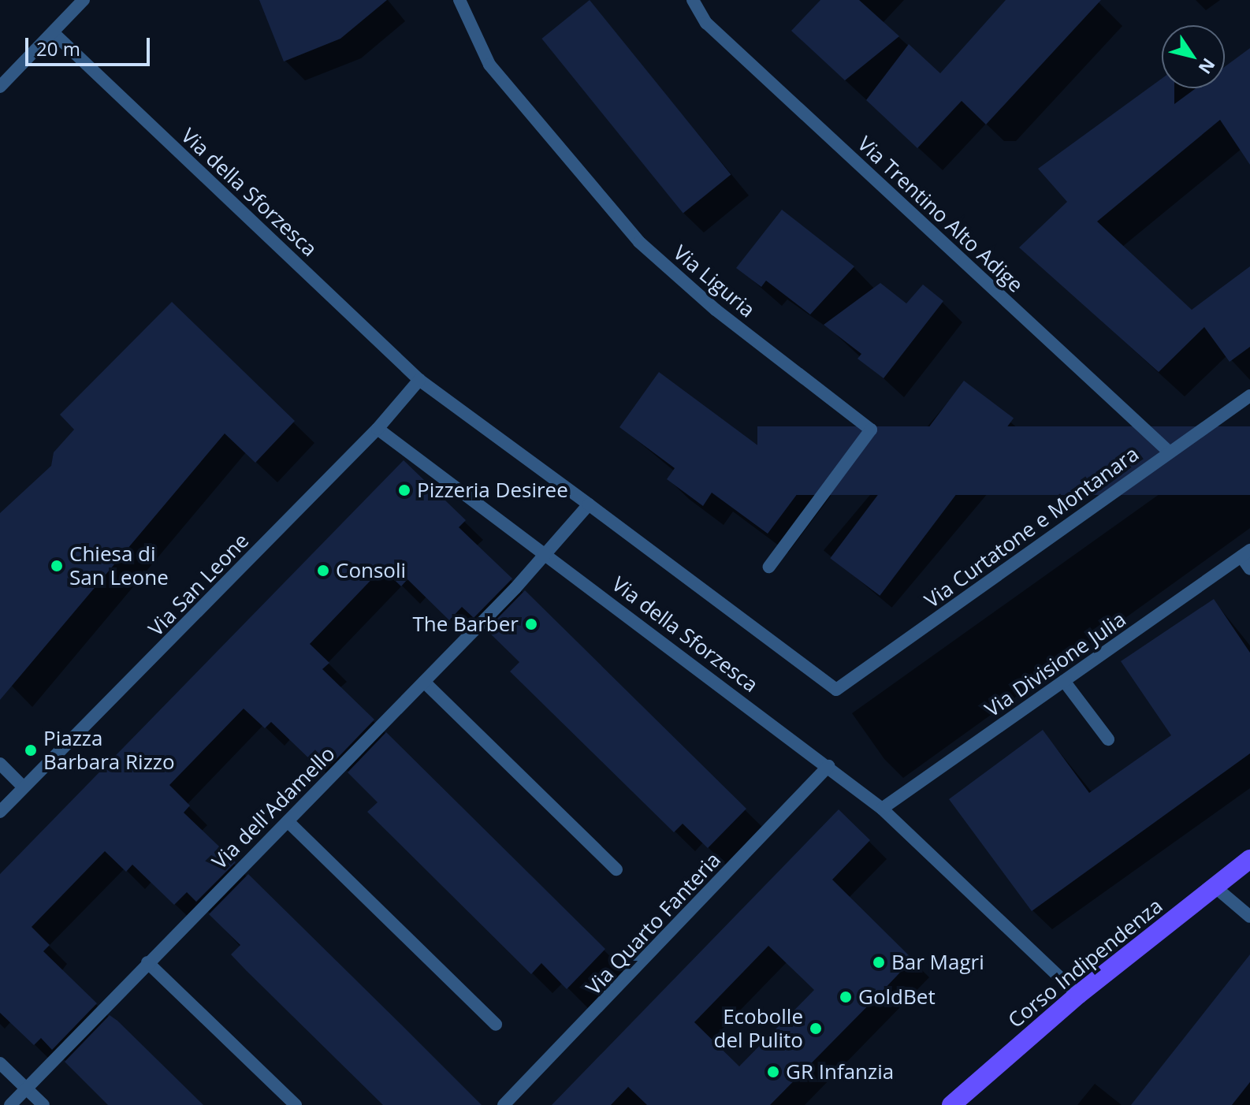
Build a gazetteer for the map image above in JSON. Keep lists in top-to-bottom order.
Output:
{
  "streets": {
    "main road": ["Corso Indipendenza"],
    "street": [
      "Via della Sforzesca",
      "Via Trentino Alto Adige",
      "Via Liguria",
      "Via Curtatone e Montanara",
      "Via San Leone",
      "Via Divisione Julia",
      "Via dell'Adamello",
      "Via Quarto Fanteria"
    ]
  },
  "crossings": [
    ["Via della Sforzesca", "Via Curtatone e Montanara"],
    ["Via della Sforzesca", "Via San Leone"],
    ["Via della Sforzesca", "Via Divisione Julia"],
    ["Via della Sforzesca", "Via dell'Adamello"],
    ["Via della Sforzesca", "Via Quarto Fanteria"],
    ["Via della Sforzesca", "Corso Indipendenza"],
    ["Via Trentino Alto Adige", "Via Curtatone e Montanara"]
  ],
  "places": [
    "Pizzeria Desiree",
    "Chiesa di San Leone",
    "Consoli",
    "The Barber",
    "Piazza Barbara Rizzo",
    "Bar Magri",
    "GoldBet",
    "Ecobolle del Pulito",
    "GR Infanzia"
  ],
  "scale_bar": "20 m",
  "north": "bottom right"
}
